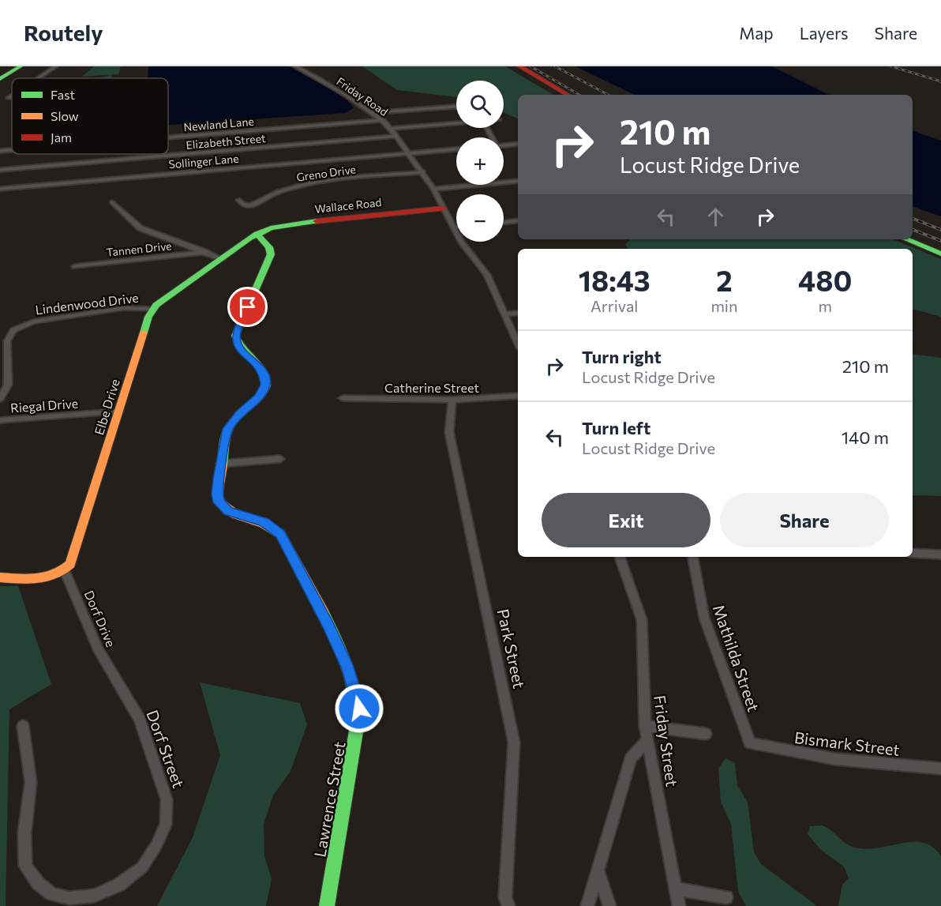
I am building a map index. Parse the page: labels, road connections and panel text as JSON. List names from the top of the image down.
{
  "streets": {
    "main road": ["Wallace Road", "Elbe Drive", "Lawrence Street"],
    "street": [
      "Friday Road",
      "Newland Lane",
      "Elizabeth Street",
      "Sollinger Lane",
      "Greno Drive",
      "Tannen Drive",
      "Lindenwood Drive",
      "Catherine Street",
      "Riegal Drive",
      "Dorf Drive",
      "Park Street",
      "Mathilda Street",
      "Friday Street",
      "Bismark Street",
      "Dorf Street"
    ]
  },
  "crossings": [
    ["Friday Road", "Newland Lane"],
    ["Friday Road", "Elizabeth Street"],
    ["Friday Road", "Sollinger Lane"],
    ["Lindenwood Drive", "Elbe Drive"],
    ["Catherine Street", "Park Street"],
    ["Riegal Drive", "Elbe Drive"],
    ["Elbe Drive", "Dorf Drive"],
    ["Dorf Drive", "Dorf Street"],
    ["Mathilda Street", "Bismark Street"]
  ],
  "legend": ["Fast", "Slow", "Jam"],
  "page": {
    "header": "Routely",
    "nav": ["Map", "Layers", "Share"],
    "map_buttons": ["+", "−"],
    "turn": ["210 m", "Locust Ridge Drive"],
    "eta": [
      "18:43",
      "Arrival",
      "2",
      "min",
      "480",
      "m"
    ],
    "list": [
      {
        "name": "Turn right",
        "note": "Locust Ridge Drive",
        "value": "210 m"
      },
      {
        "name": "Turn left",
        "note": "Locust Ridge Drive",
        "value": "140 m"
      }
    ],
    "buttons": ["Exit", "Share"]
  }
}
